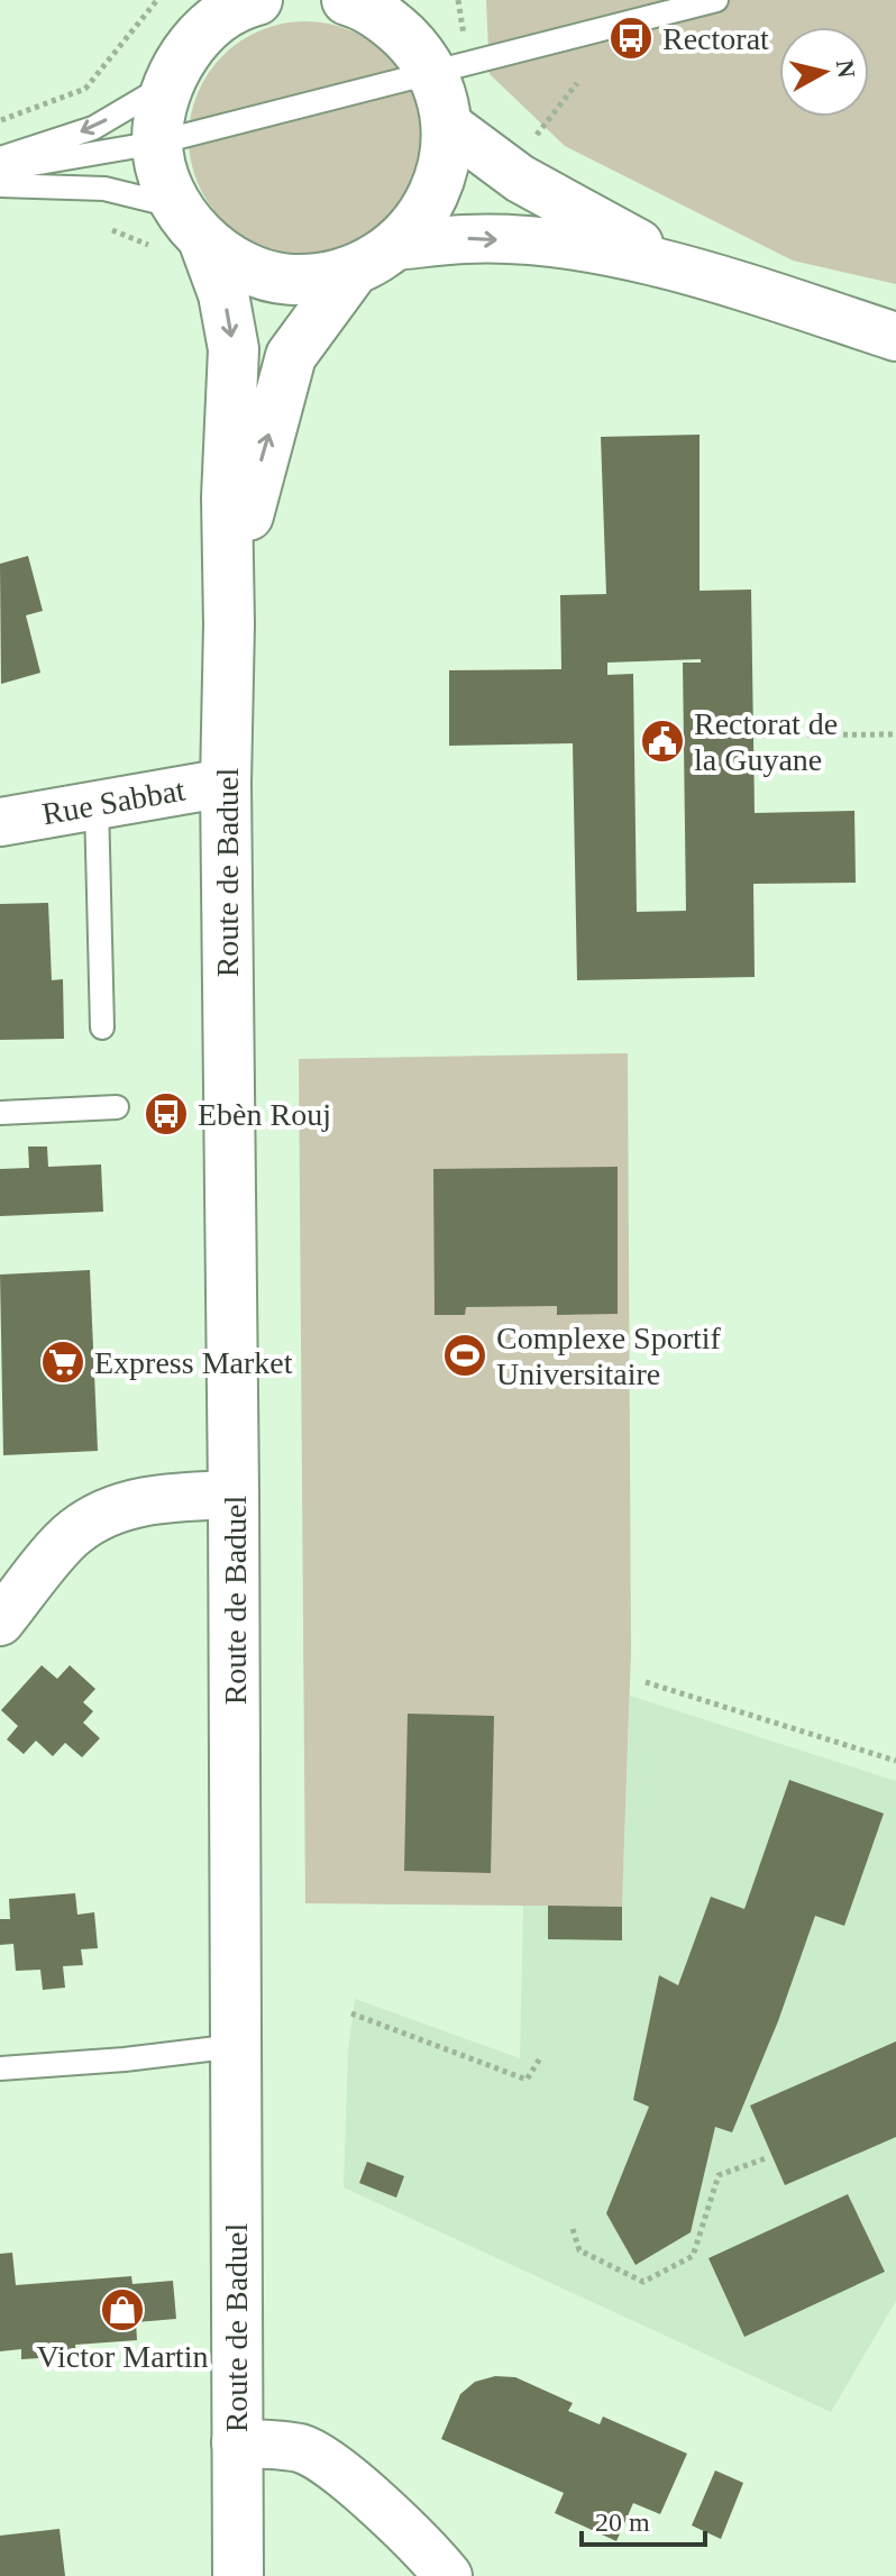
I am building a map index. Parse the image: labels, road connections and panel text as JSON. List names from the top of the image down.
{
  "streets": {
    "main road": ["Route de Baduel"],
    "street": ["Rue Sabbat"]
  },
  "crossings": [
    ["Rue Sabbat", "Route de Baduel"]
  ],
  "places": {
    "bus stop": ["Rectorat", "Ebèn Rouj"],
    "public building": ["Rectorat de la Guyane"],
    "sports": ["Complexe Sportif Universitaire"],
    "supermarket": ["Express Market"],
    "shop": ["Victor Martin"]
  },
  "scale_bar": "20 m",
  "north": "right"
}
